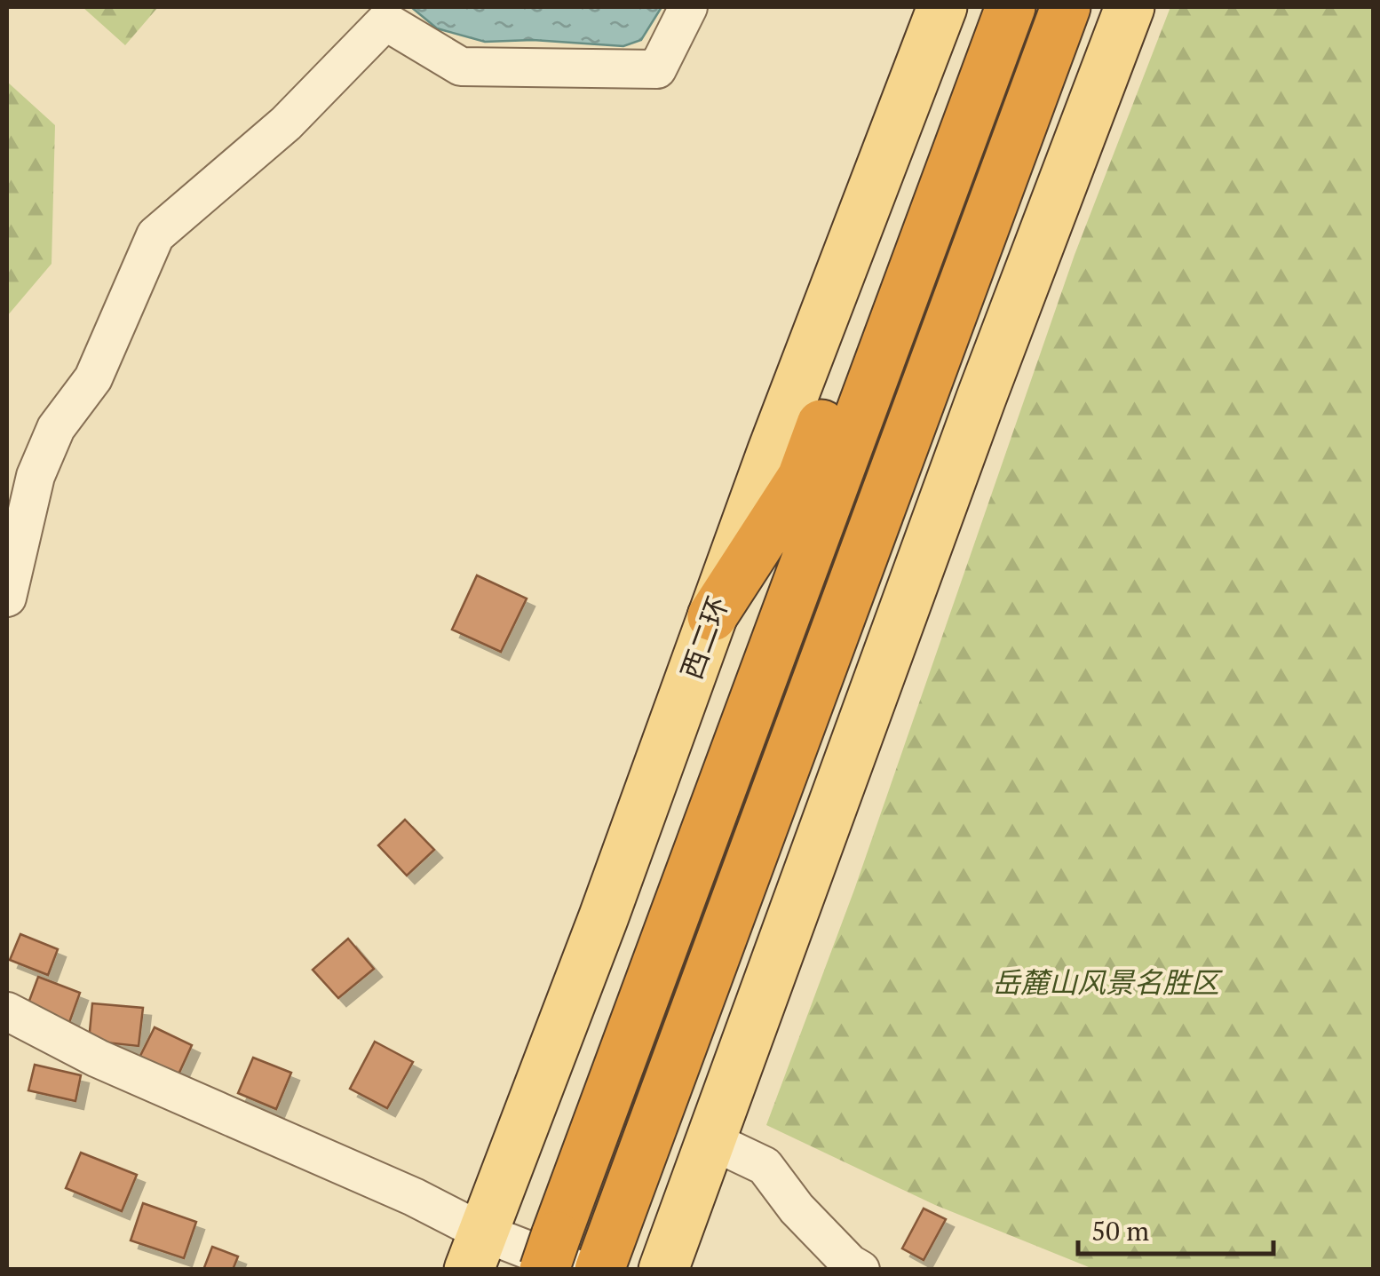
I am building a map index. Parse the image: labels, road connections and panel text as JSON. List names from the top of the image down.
{
  "streets": {
    "main road": ["西二环"]
  },
  "parks": ["岳麓山风景名胜区"],
  "scale_bar": "50 m"
}
